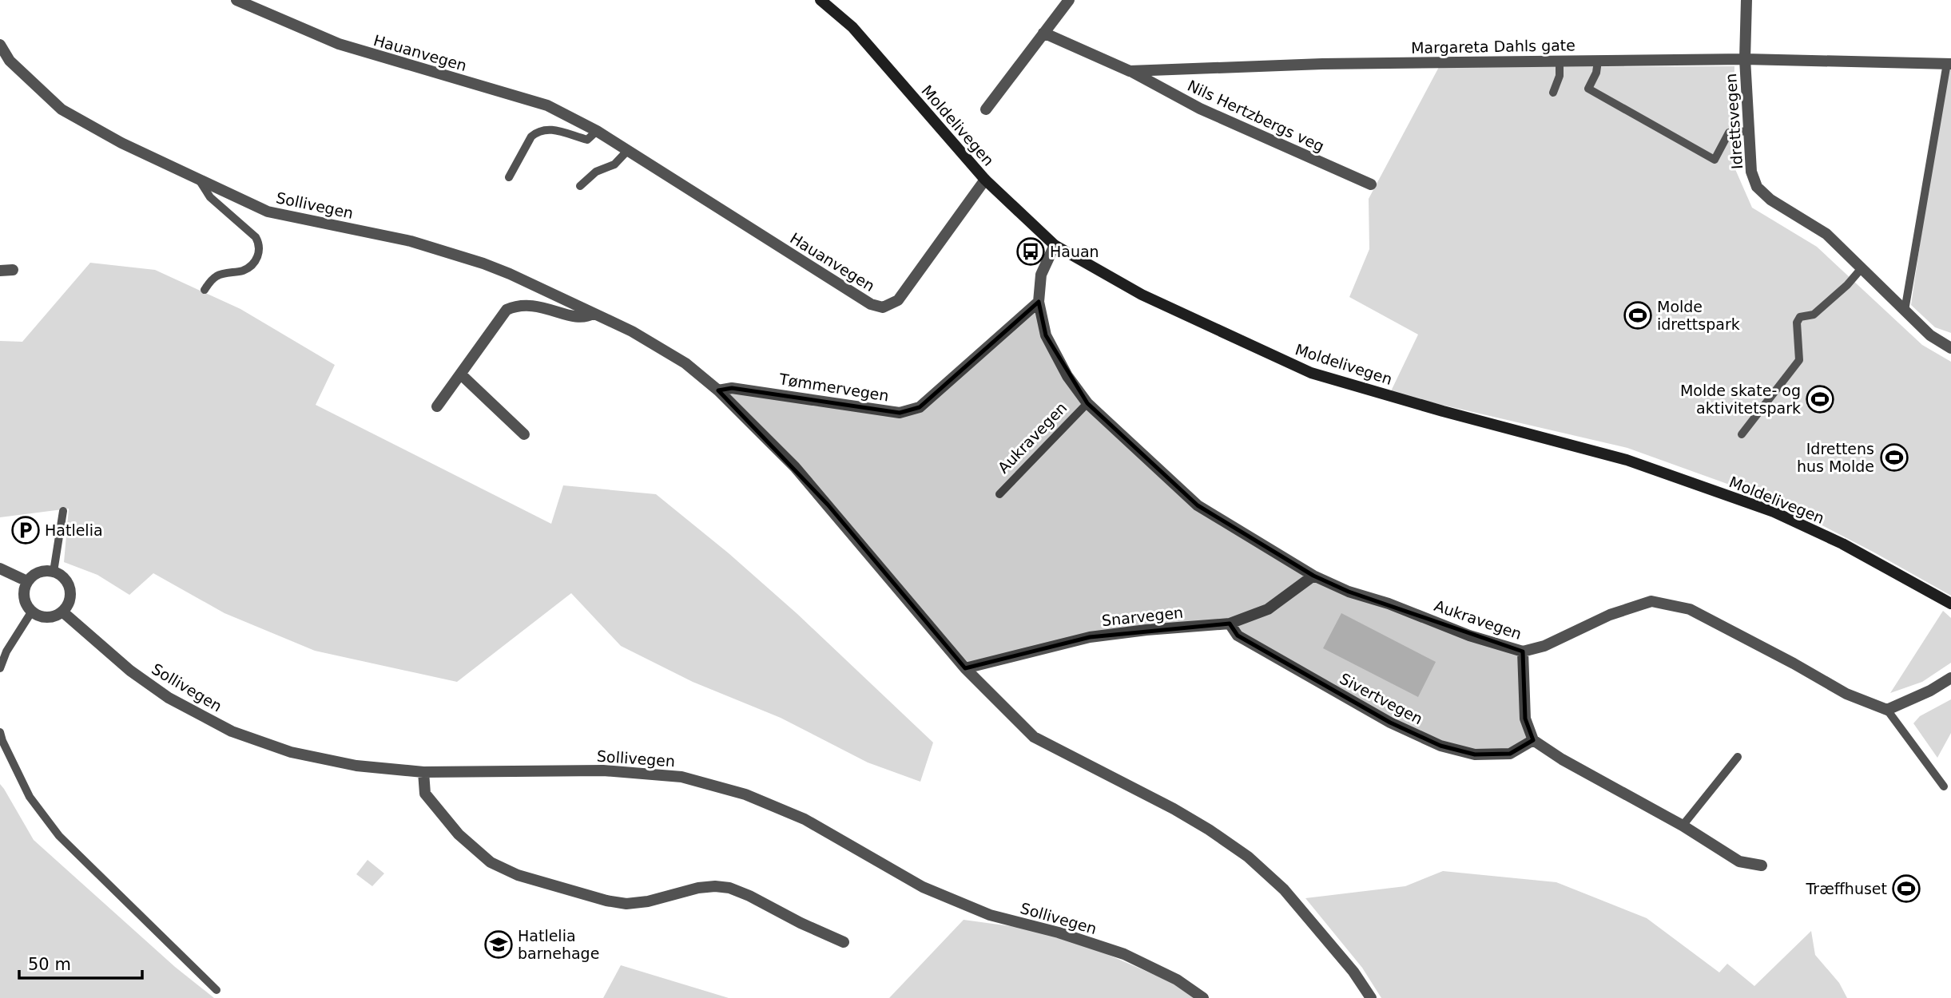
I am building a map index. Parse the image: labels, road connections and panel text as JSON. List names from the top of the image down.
{
  "streets": {
    "main road": ["Moldelivegen"],
    "street": [
      "Margareta Dahls gate",
      "Hauanvegen",
      "Nils Hertzbergs veg",
      "Idrettsvegen",
      "Sollivegen",
      "Tømmervegen",
      "Aukravegen",
      "Snarvegen",
      "Sivertvegen"
    ]
  },
  "crossings": [
    ["Margareta Dahls gate", "Nils Hertzbergs veg"],
    ["Margareta Dahls gate", "Idrettsvegen"],
    ["Hauanvegen", "Moldelivegen"],
    ["Moldelivegen", "Aukravegen"],
    ["Sollivegen", "Tømmervegen"],
    ["Sollivegen", "Snarvegen"],
    ["Tømmervegen", "Aukravegen"],
    ["Aukravegen", "Snarvegen"],
    ["Snarvegen", "Sivertvegen"]
  ],
  "places": {
    "bus stop": ["Hauan"],
    "sports": [
      "Molde idrettspark",
      "Molde skate- og aktivitetspark",
      "Idrettens hus Molde",
      "Træffhuset"
    ],
    "parking": ["Hatlelia"],
    "school or university": ["Hatlelia barnehage"]
  },
  "scale_bar": "50 m"
}
